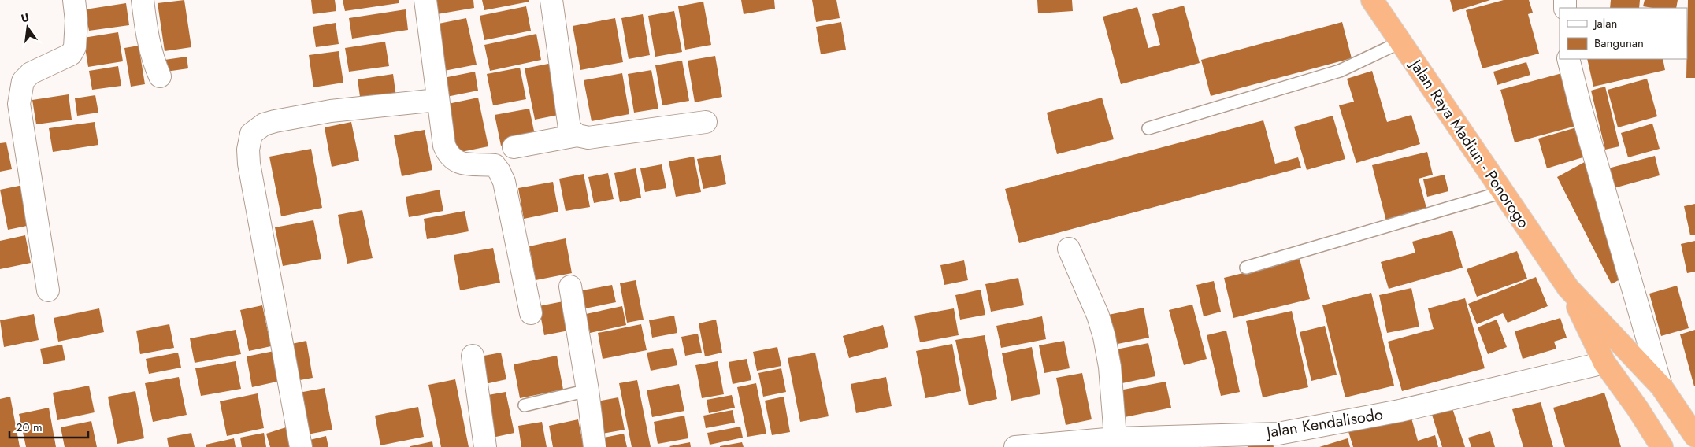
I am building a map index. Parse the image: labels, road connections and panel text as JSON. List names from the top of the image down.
{
  "streets": {
    "highway": ["Jalan Raya Madiun - Ponorogo"],
    "street": ["Jalan Kendalisodo"]
  },
  "crossings": [
    ["Jalan Raya Madiun - Ponorogo", "Jalan Kendalisodo"]
  ],
  "legend": ["Jalan", "Bangunan"],
  "scale_bar": "20 m",
  "north": "top"
}
